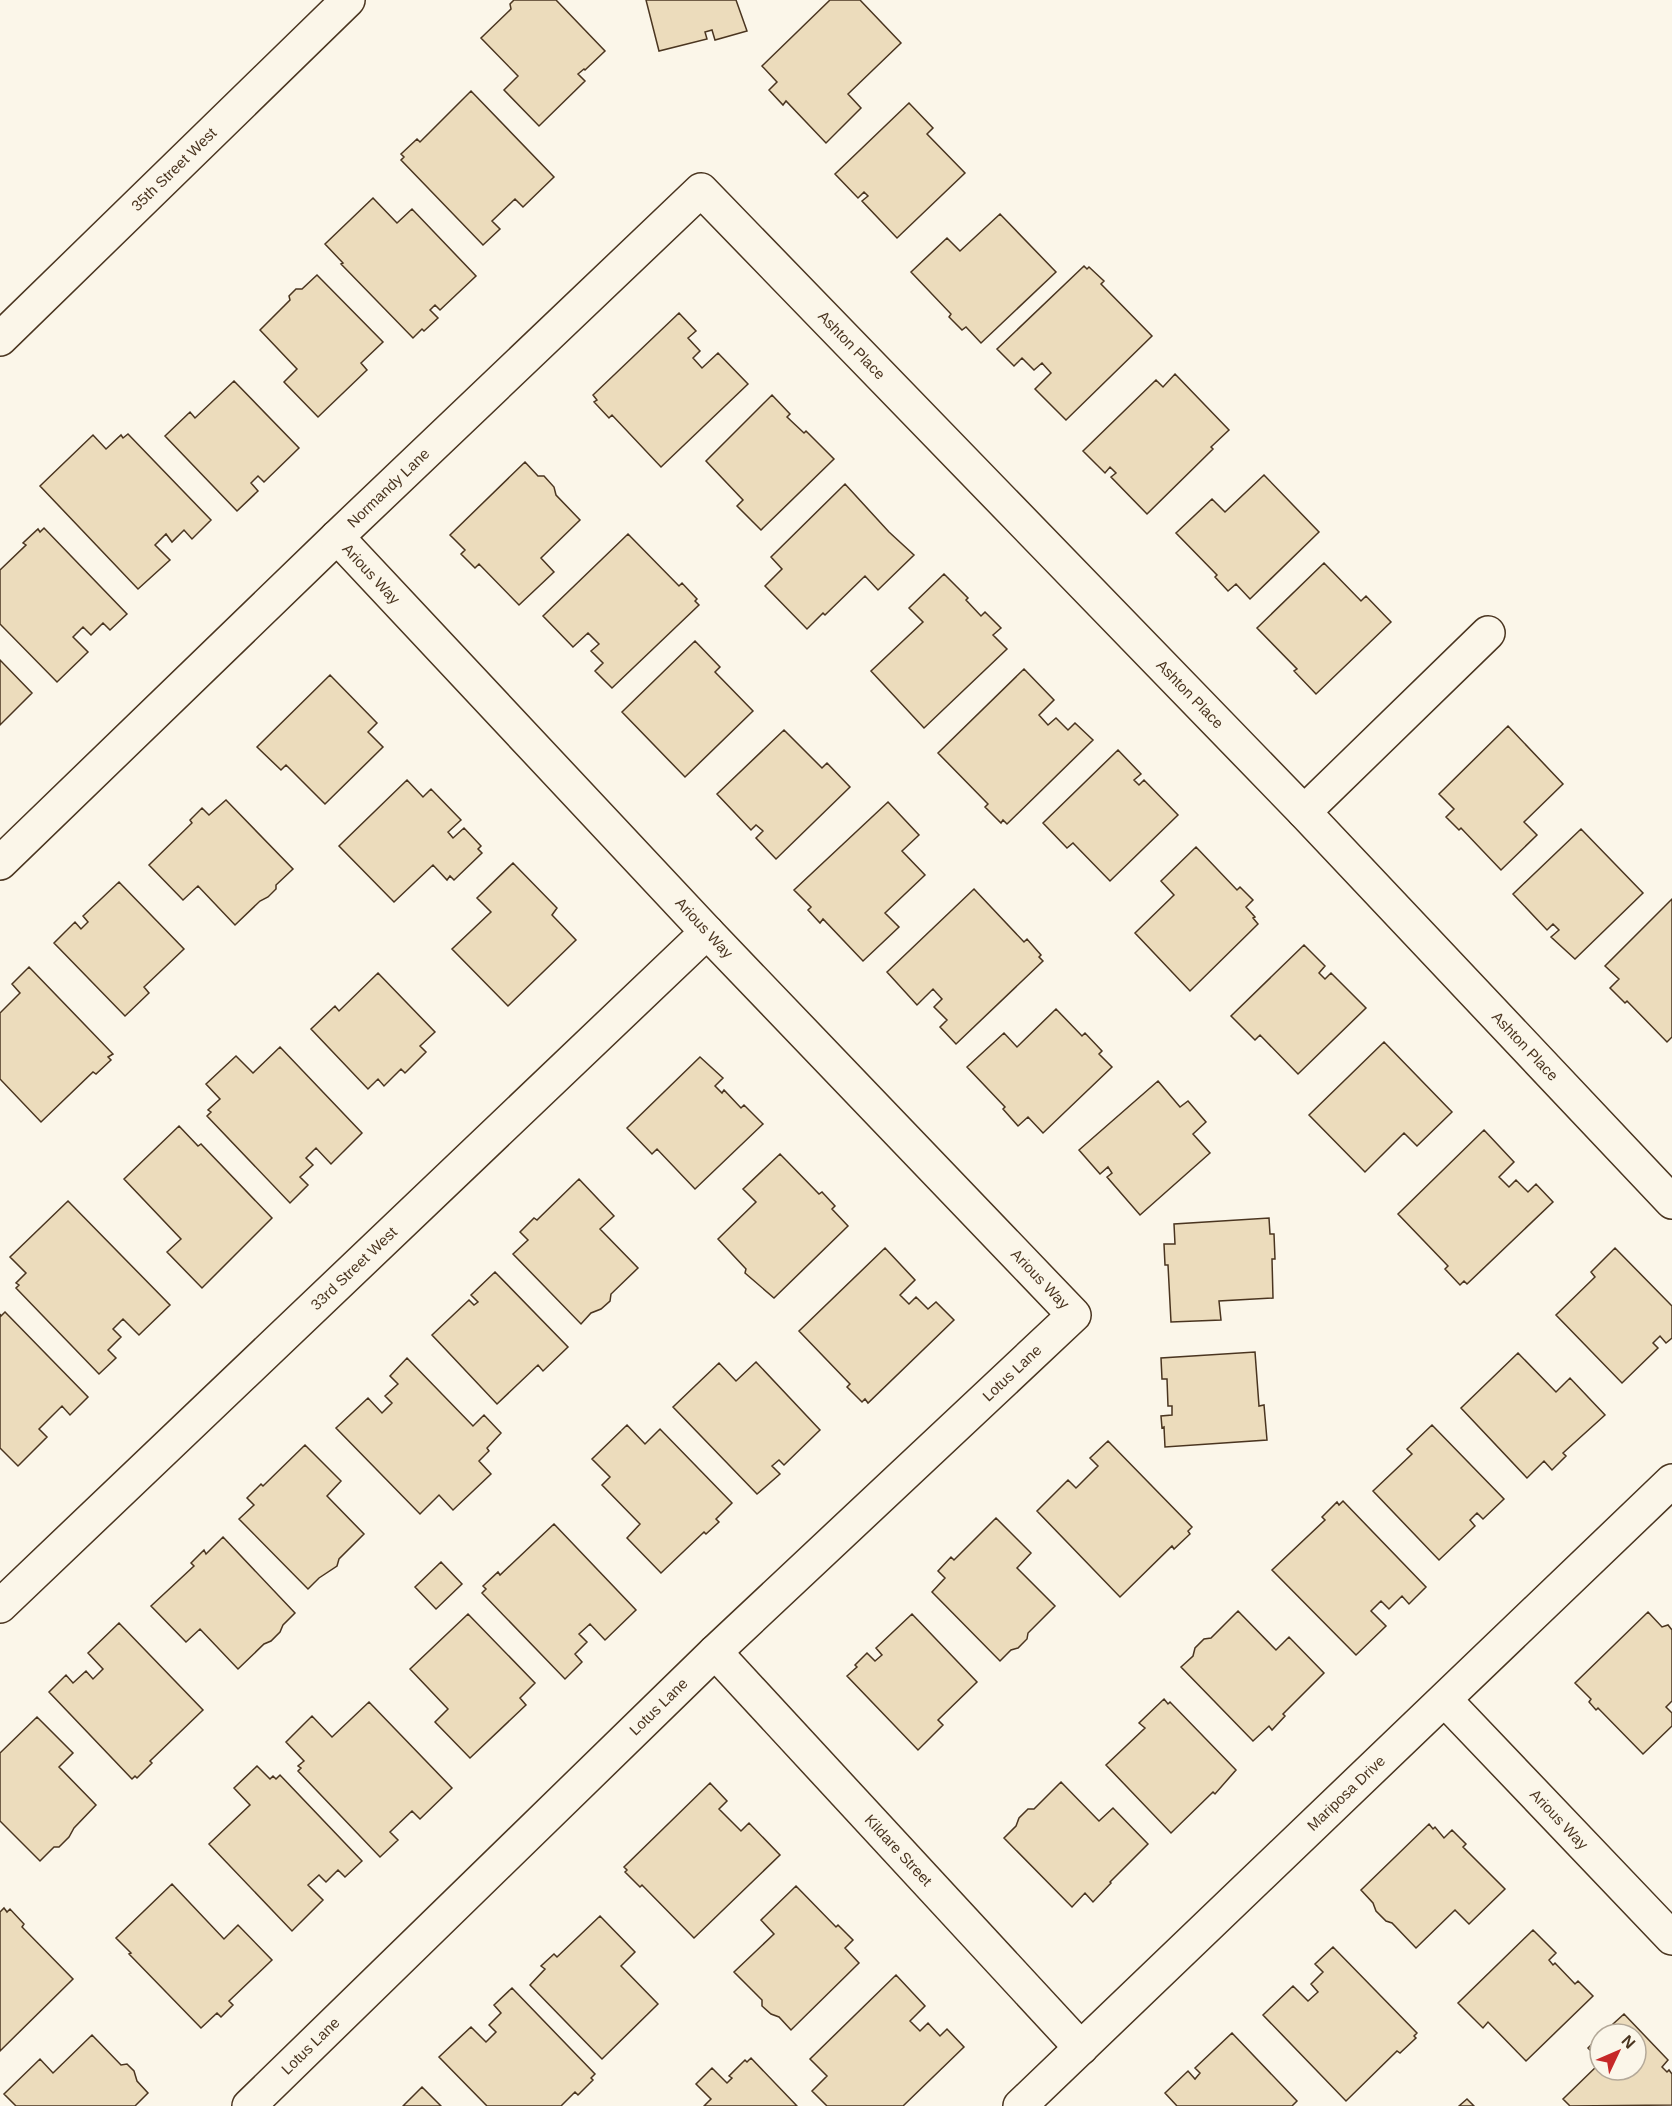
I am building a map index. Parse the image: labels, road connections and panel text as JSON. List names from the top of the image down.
{
  "streets": {
    "street": [
      "35th Street West",
      "Ashton Place",
      "Normandy Lane",
      "Arious Way",
      "33rd Street West",
      "Lotus Lane",
      "Mariposa Drive",
      "Kildare Street"
    ]
  },
  "crossings": [
    ["Ashton Place", "Normandy Lane"],
    ["Normandy Lane", "Arious Way"],
    ["Arious Way", "33rd Street West"],
    ["Arious Way", "Lotus Lane"],
    ["Arious Way", "Mariposa Drive"],
    ["Lotus Lane", "Kildare Street"],
    ["Mariposa Drive", "Kildare Street"]
  ],
  "north": "top right"
}
